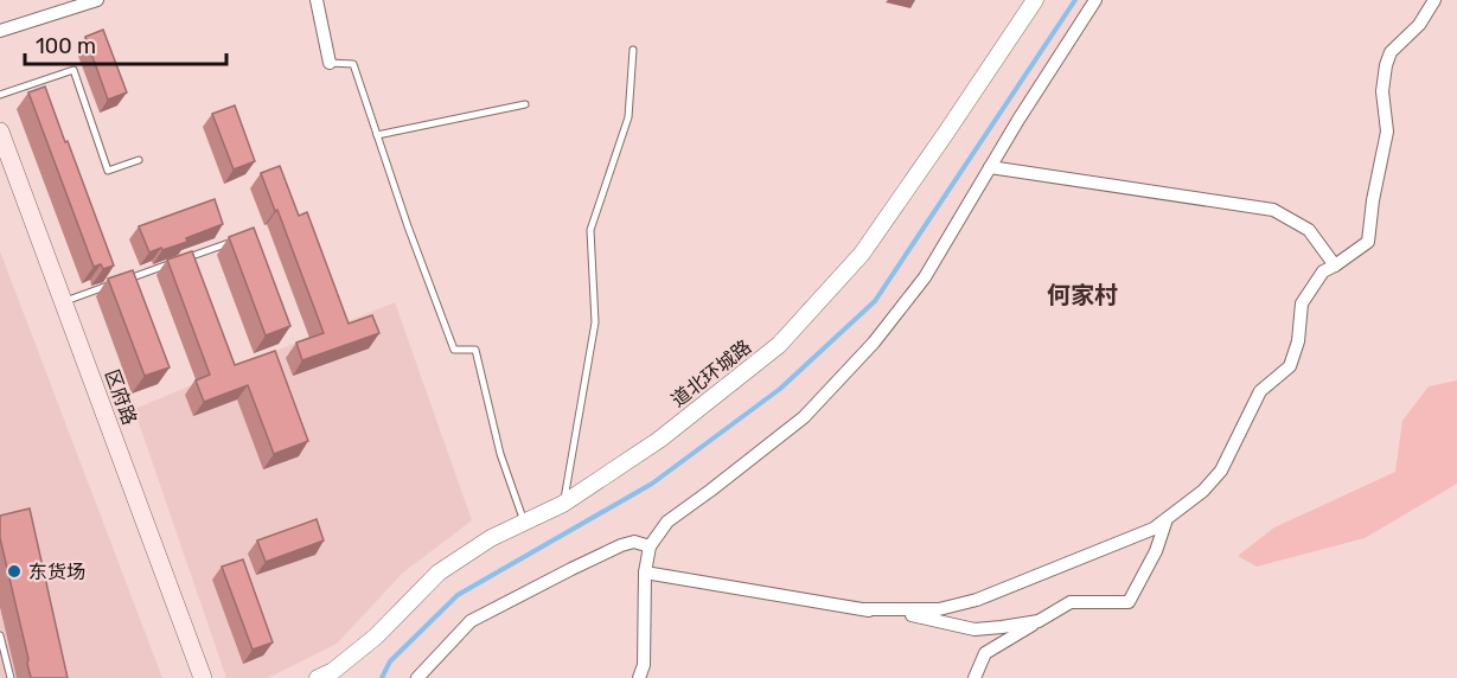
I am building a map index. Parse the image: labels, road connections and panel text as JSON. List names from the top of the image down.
{
  "streets": {
    "main road": ["区府路"],
    "street": ["道北环城路"]
  },
  "districts": ["何家村"],
  "places": ["东货场"],
  "scale_bar": "100 m"
}
